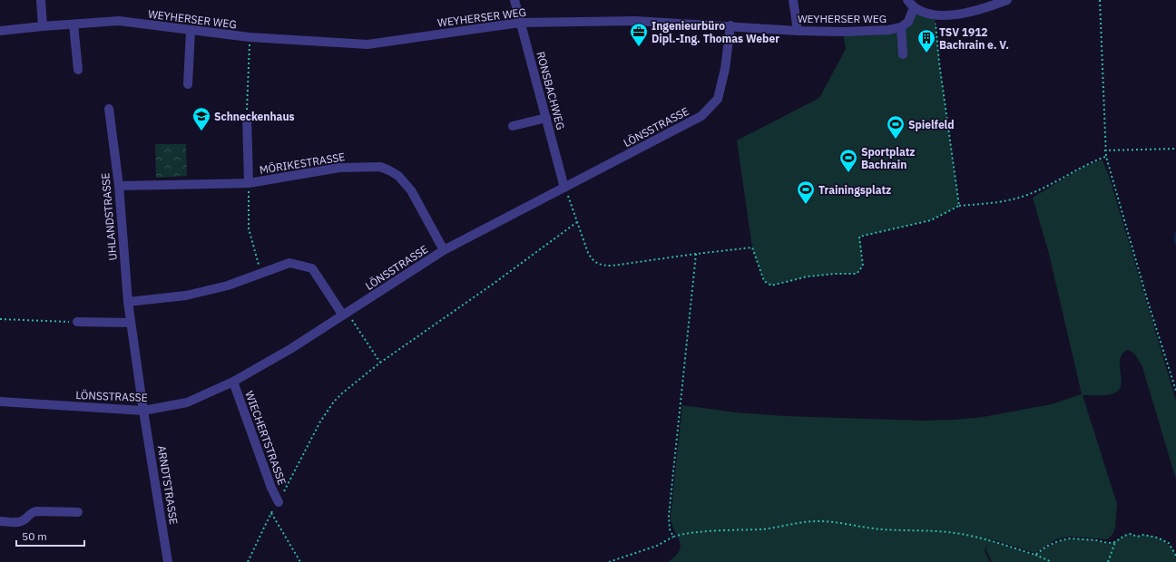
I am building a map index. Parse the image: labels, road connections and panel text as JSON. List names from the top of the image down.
{
  "streets": {
    "street": [
      "WEYHERSER WEG",
      "RONSBACHWEG",
      "LÖNSSTRASSE",
      "MÖRIKESTRASSE",
      "UHLANDSTRASSE",
      "WIECHERTSTRASSE",
      "ARNDTSTRASSE"
    ]
  },
  "crossings": [
    ["WEYHERSER WEG", "RONSBACHWEG"],
    ["WEYHERSER WEG", "LÖNSSTRASSE"],
    ["RONSBACHWEG", "LÖNSSTRASSE"],
    ["LÖNSSTRASSE", "MÖRIKESTRASSE"],
    ["LÖNSSTRASSE", "UHLANDSTRASSE"],
    ["LÖNSSTRASSE", "WIECHERTSTRASSE"],
    ["LÖNSSTRASSE", "ARNDTSTRASSE"],
    ["MÖRIKESTRASSE", "UHLANDSTRASSE"],
    ["UHLANDSTRASSE", "ARNDTSTRASSE"]
  ],
  "places": {
    "office": ["Ingenieurbüro Dipl.-Ing. Thomas Weber"],
    "building": ["TSV 1912 Bachrain e. V."],
    "school or university": ["Schneckenhaus"],
    "sports": ["Spielfeld", "Sportplatz Bachrain", "Trainingsplatz"]
  },
  "scale_bar": "50 m"
}
